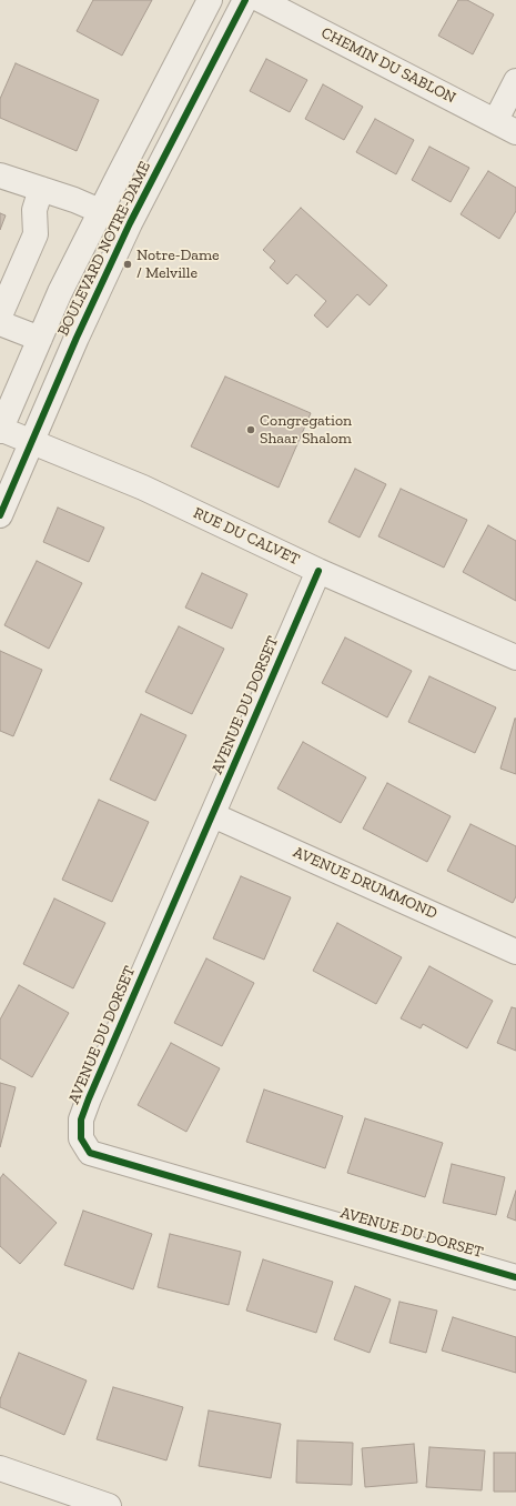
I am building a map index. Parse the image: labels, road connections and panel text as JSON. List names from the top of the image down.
{
  "streets": {
    "street": [
      "CHEMIN DU SABLON",
      "BOULEVARD NOTRE-DAME",
      "RUE DU CALVET",
      "AVENUE DU DORSET",
      "AVENUE DRUMMOND"
    ]
  },
  "crossings": [
    ["BOULEVARD NOTRE-DAME", "RUE DU CALVET"],
    ["RUE DU CALVET", "AVENUE DU DORSET"],
    ["AVENUE DU DORSET", "AVENUE DRUMMOND"]
  ],
  "places": ["Notre-Dame / Melville", "Congregation Shaar Shalom"]
}
